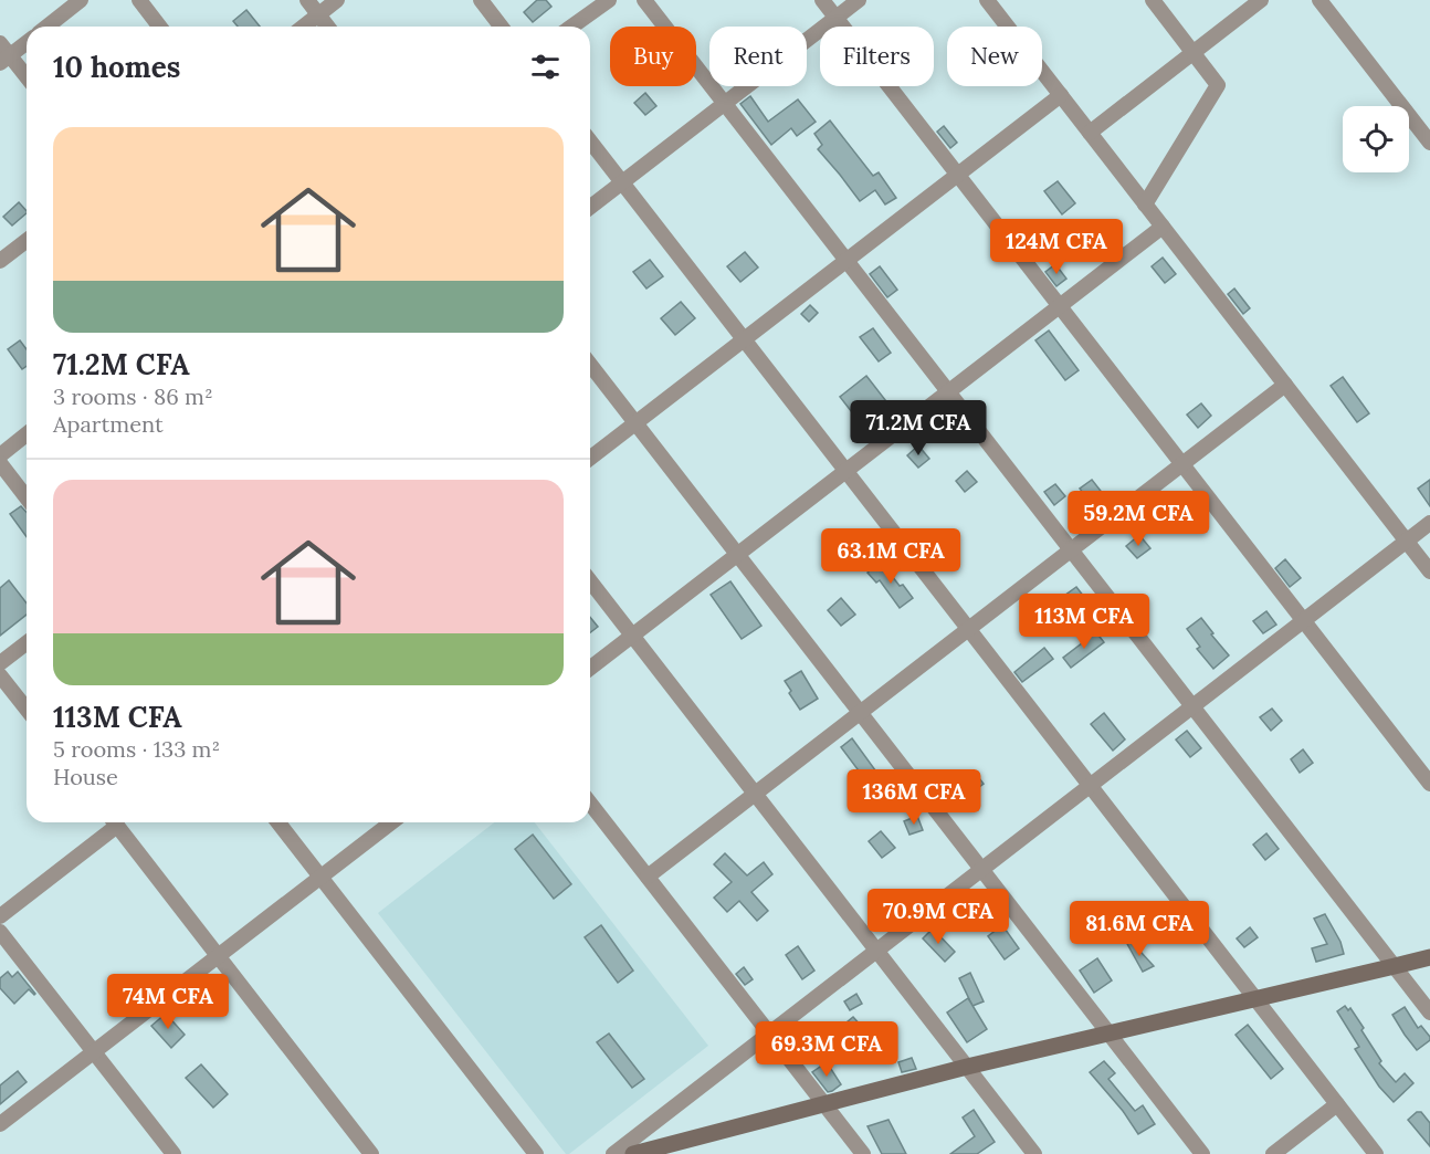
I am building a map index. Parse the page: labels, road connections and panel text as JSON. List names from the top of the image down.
{
  "page": {
    "chip": [
      "Buy",
      "Rent",
      "Filters",
      "New"
    ],
    "heading": "10 homes",
    "list": [
      {
        "name": "71.2M CFA",
        "note": "3 rooms · 86 m² · Apartment"
      },
      {
        "name": "113M CFA",
        "note": "5 rooms · 133 m² · House"
      }
    ],
    "price": [
      "124M CFA",
      "71.2M CFA",
      "59.2M CFA",
      "63.1M CFA",
      "113M CFA",
      "136M CFA",
      "70.9M CFA",
      "81.6M CFA",
      "74M CFA",
      "69.3M CFA"
    ]
  }
}
